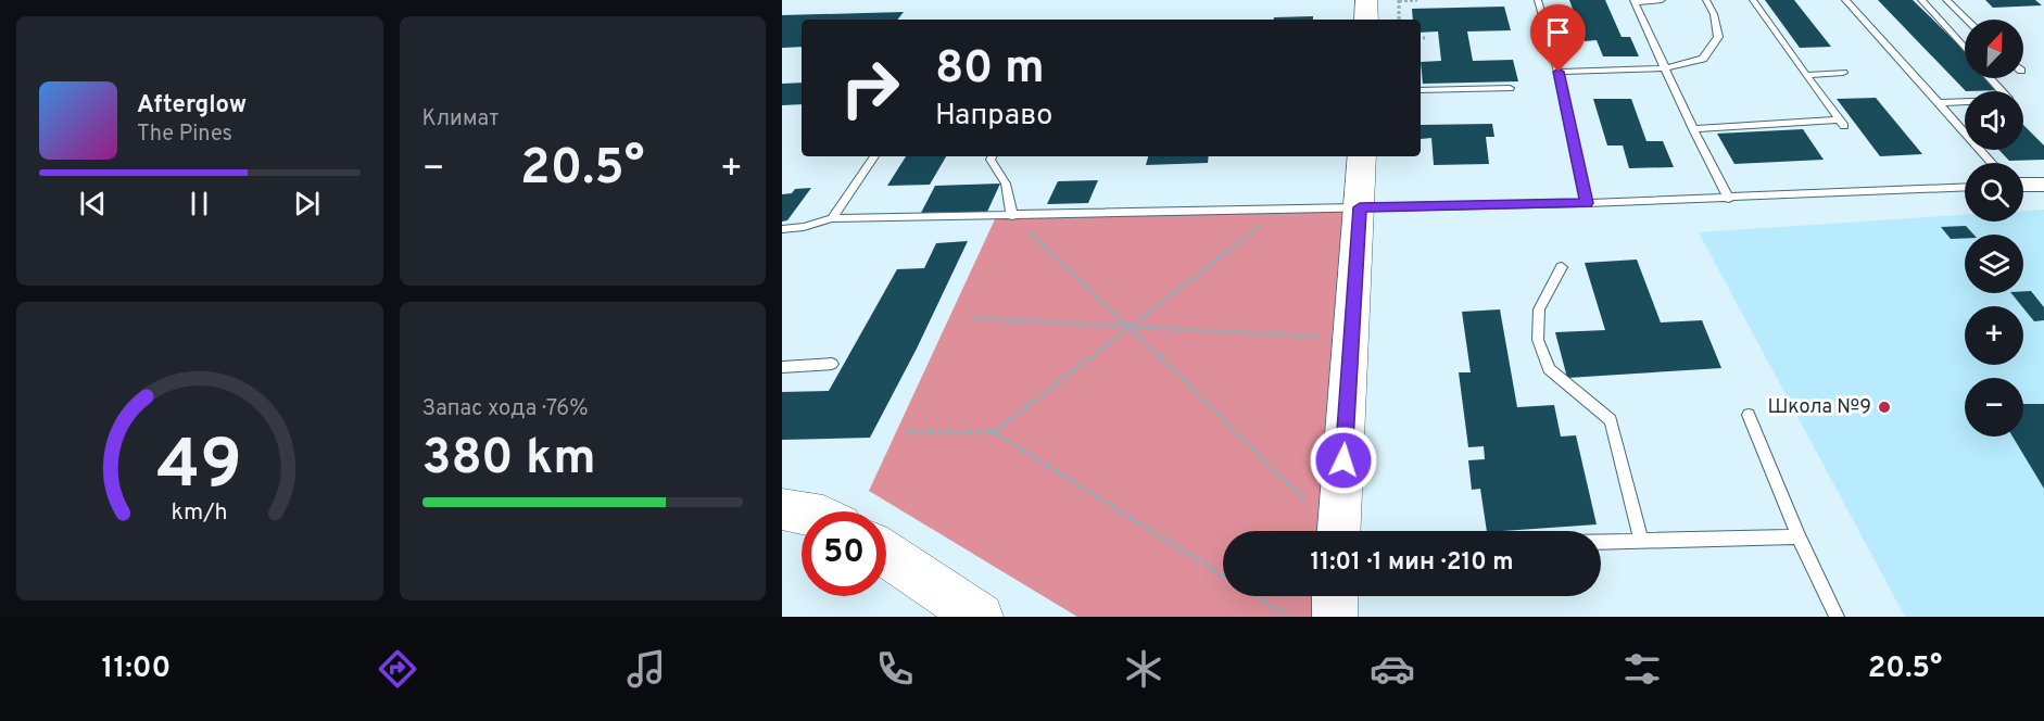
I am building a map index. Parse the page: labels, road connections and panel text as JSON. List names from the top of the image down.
{
  "places": ["Школа №9"],
  "north": "top right",
  "page": {
    "tile": [
      "Климат",
      ["Запас хода · 76%", "380 km"]
    ],
    "map_buttons": ["+", "−"],
    "turn": ["80 m", "Направо"],
    "song": ["Afterglow", "The Pines"],
    "heat": ["−", "20.5°", "+"],
    "limit": "50",
    "trip": "11:01 · 1 мин · 210 m",
    "tabs": ["11:00", "20.5°"],
    "gauge": ["49", "km/h"]
  }
}
